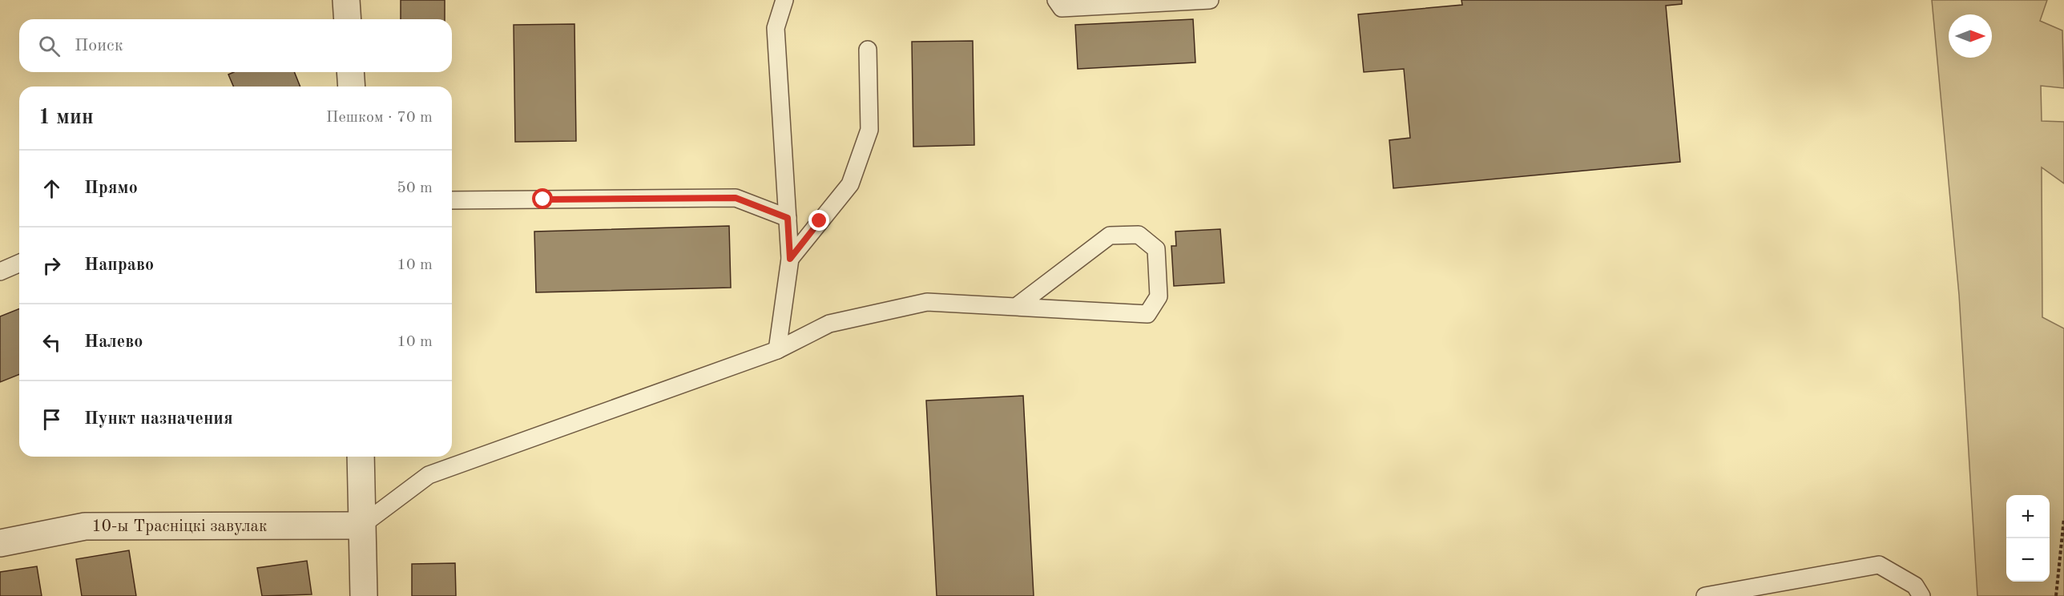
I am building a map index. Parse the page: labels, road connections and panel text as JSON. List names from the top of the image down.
{
  "streets": {
    "street": ["10-ы Трасніцкі завулак"]
  },
  "north": "right",
  "page": {
    "search": "Поиск",
    "heading": ["1 мин", "Пешком · 70 m"],
    "list": [
      ["Прямо", "50 m"],
      ["Направо", "10 m"],
      ["Налево", "10 m"],
      "Пункт назначения"
    ],
    "map_buttons": ["+", "−"]
  }
}
